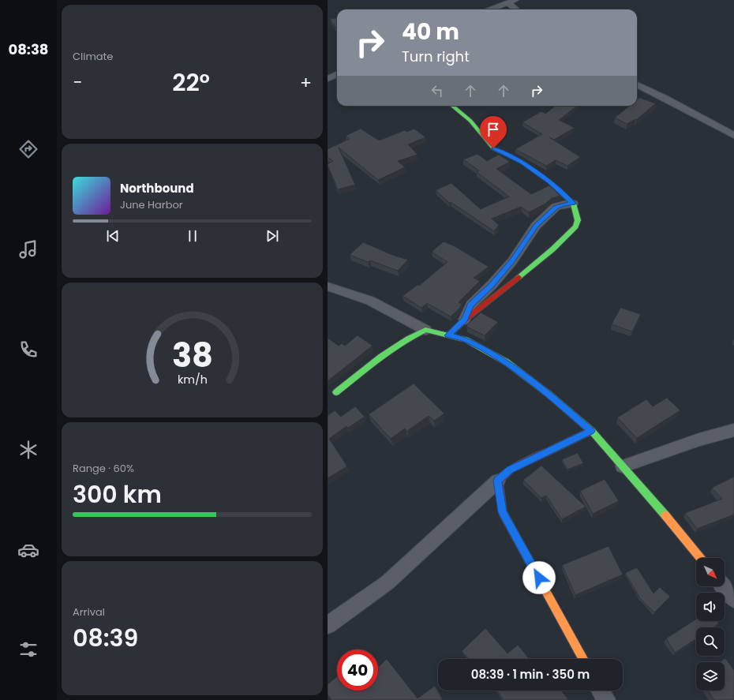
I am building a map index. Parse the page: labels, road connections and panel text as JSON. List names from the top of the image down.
{
  "north": "bottom right",
  "page": {
    "tabs": "08:38",
    "tile": [
      "Climate",
      ["Range · 60%", "300 km"],
      ["Arrival", "08:39"]
    ],
    "turn": ["40 m", "Turn right"],
    "heat": ["−", "22°", "+"],
    "song": ["Northbound", "June Harbor"],
    "limit": "40",
    "trip": "08:39 · 1 min · 350 m",
    "gauge": ["38", "km/h"]
  }
}
